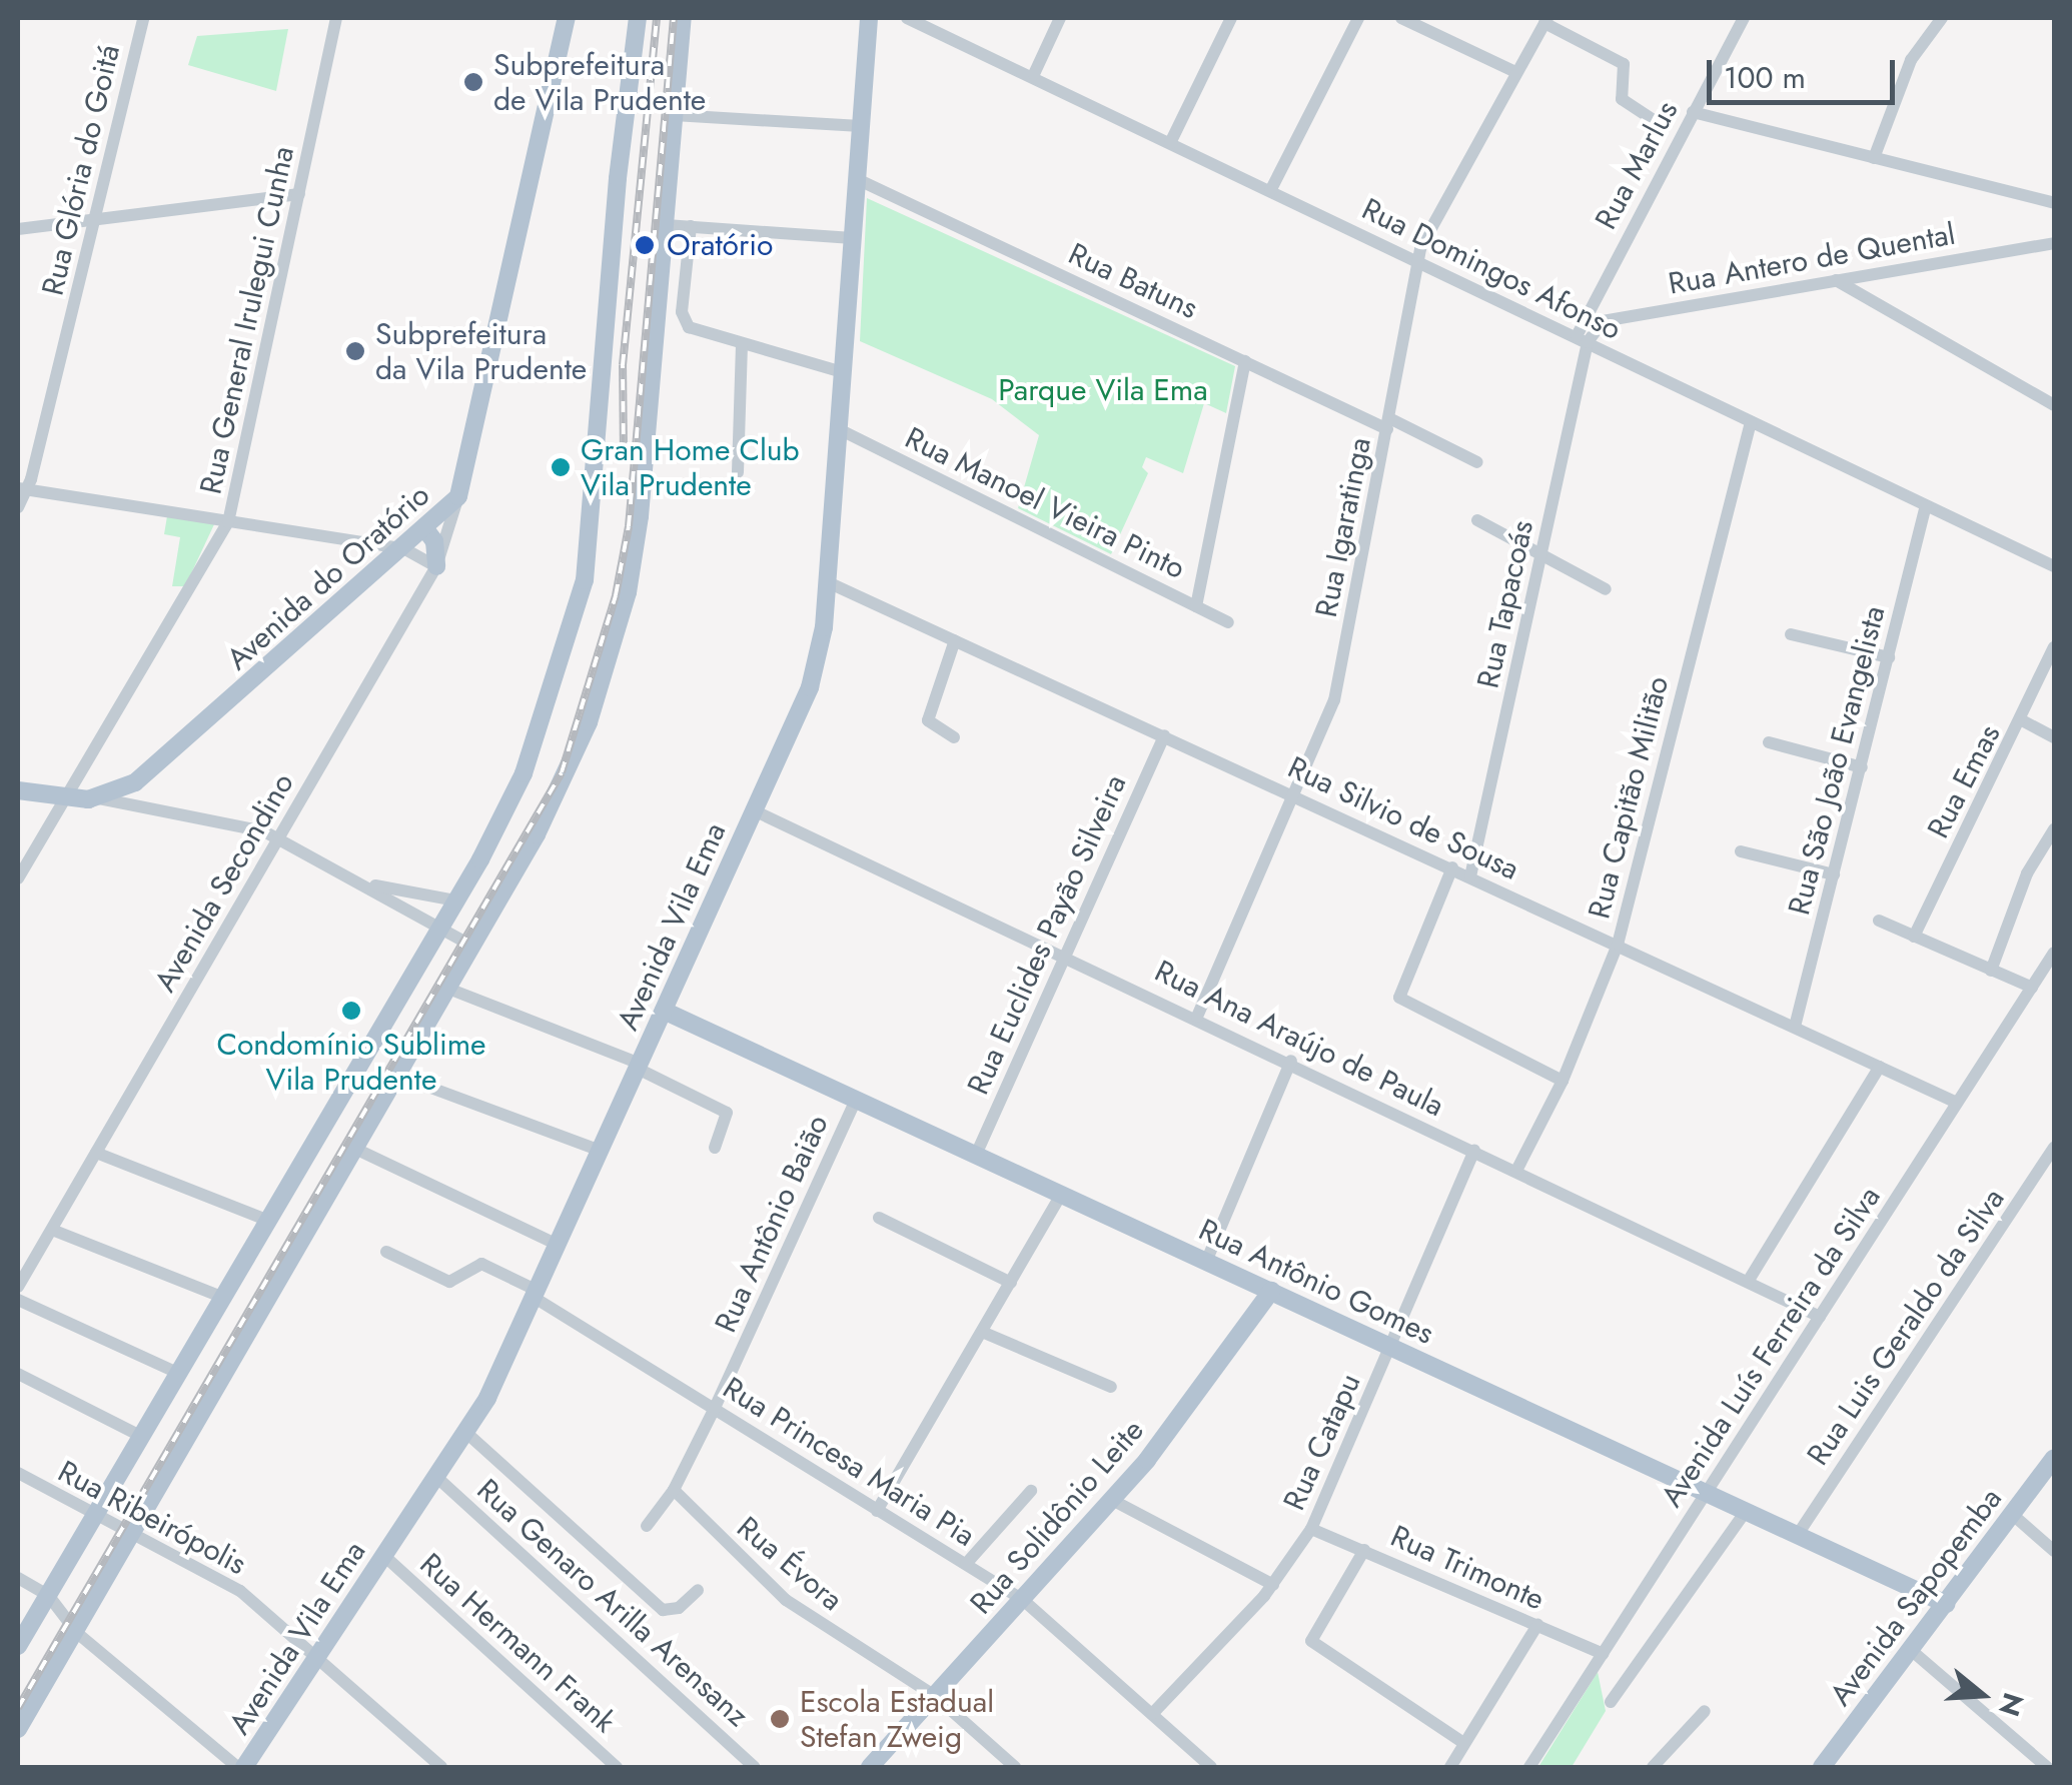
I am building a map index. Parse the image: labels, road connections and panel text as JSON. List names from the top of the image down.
{
  "streets": {
    "main road": [
      "Avenida do Oratório",
      "Avenida Vila Ema",
      "Rua Antônio Gomes",
      "Rua Solidônio Leite",
      "Avenida Sapopemba"
    ],
    "street": [
      "Rua Marlus",
      "Rua Glória do Goitá",
      "Rua Antero de Quental",
      "Rua Domingos Afonso",
      "Rua Batuns",
      "Rua General Irulegui Cunha",
      "Rua Manoel Vieira Pinto",
      "Rua Igaratinga",
      "Rua Tapacoás",
      "Rua São João Evangelista",
      "Rua Emas",
      "Rua Capitão Militão",
      "Rua Silvio de Sousa",
      "Avenida Secondino",
      "Rua Euclides Payão Silveira",
      "Rua Ana Araújo de Paula",
      "Rua Antônio Baião",
      "Rua Luis Geraldo da Silva",
      "Avenida Luís Ferreira da Silva",
      "Rua Catapu",
      "Rua Princesa Maria Pia",
      "Rua Ribeirópolis",
      "Rua Évora",
      "Rua Trimonte",
      "Rua Genaro Arilla Arensanz",
      "Rua Hermann Frank"
    ]
  },
  "crossings": [
    ["Rua Marlus", "Rua Antero de Quental"],
    ["Rua Marlus", "Rua Domingos Afonso"],
    ["Rua Marlus", "Rua Tapacoás"],
    ["Rua Antero de Quental", "Rua Domingos Afonso"],
    ["Rua Antero de Quental", "Rua Tapacoás"],
    ["Rua Domingos Afonso", "Rua Igaratinga"],
    ["Rua Domingos Afonso", "Rua Tapacoás"],
    ["Rua Domingos Afonso", "Rua São João Evangelista"],
    ["Rua Domingos Afonso", "Rua Capitão Militão"],
    ["Rua Batuns", "Rua Igaratinga"],
    ["Rua Batuns", "Avenida Vila Ema"],
    ["Rua Manoel Vieira Pinto", "Avenida Vila Ema"],
    ["Rua Igaratinga", "Rua Silvio de Sousa"],
    ["Rua Igaratinga", "Rua Ana Araújo de Paula"],
    ["Avenida do Oratório", "Avenida Secondino"],
    ["Rua Tapacoás", "Rua Silvio de Sousa"],
    ["Rua São João Evangelista", "Rua Silvio de Sousa"],
    ["Rua Capitão Militão", "Rua Silvio de Sousa"],
    ["Rua Capitão Militão", "Rua Ana Araújo de Paula"],
    ["Rua Silvio de Sousa", "Avenida Vila Ema"],
    ["Rua Silvio de Sousa", "Rua Euclides Payão Silveira"],
    ["Rua Silvio de Sousa", "Avenida Luís Ferreira da Silva"],
    ["Avenida Vila Ema", "Rua Ana Araújo de Paula"],
    ["Avenida Vila Ema", "Rua Antônio Gomes"],
    ["Avenida Vila Ema", "Rua Princesa Maria Pia"],
    ["Avenida Vila Ema", "Rua Ribeirópolis"],
    ["Avenida Vila Ema", "Rua Genaro Arilla Arensanz"],
    ["Avenida Vila Ema", "Rua Hermann Frank"],
    ["Rua Euclides Payão Silveira", "Rua Ana Araújo de Paula"],
    ["Rua Euclides Payão Silveira", "Rua Antônio Gomes"],
    ["Rua Ana Araújo de Paula", "Avenida Luís Ferreira da Silva"],
    ["Rua Ana Araújo de Paula", "Rua Catapu"],
    ["Rua Antônio Baião", "Rua Antônio Gomes"],
    ["Rua Antônio Baião", "Rua Princesa Maria Pia"],
    ["Rua Antônio Baião", "Rua Évora"],
    ["Rua Antônio Gomes", "Rua Luis Geraldo da Silva"],
    ["Rua Antônio Gomes", "Avenida Luís Ferreira da Silva"],
    ["Rua Antônio Gomes", "Rua Catapu"],
    ["Rua Antônio Gomes", "Rua Solidônio Leite"],
    ["Rua Antônio Gomes", "Avenida Sapopemba"],
    ["Avenida Luís Ferreira da Silva", "Rua Trimonte"],
    ["Rua Catapu", "Rua Princesa Maria Pia"],
    ["Rua Catapu", "Rua Trimonte"],
    ["Rua Princesa Maria Pia", "Rua Solidônio Leite"],
    ["Rua Solidônio Leite", "Rua Évora"]
  ],
  "parks": ["Parque Vila Ema"],
  "places": [
    "Subprefeitura de Vila Prudente",
    "Oratório",
    "Subprefeitura da Vila Prudente",
    "Gran Home Club Vila Prudente",
    "Condomínio Sublime Vila Prudente",
    "Escola Estadual Stefan Zweig"
  ],
  "scale_bar": "100 m",
  "north": "right"
}
